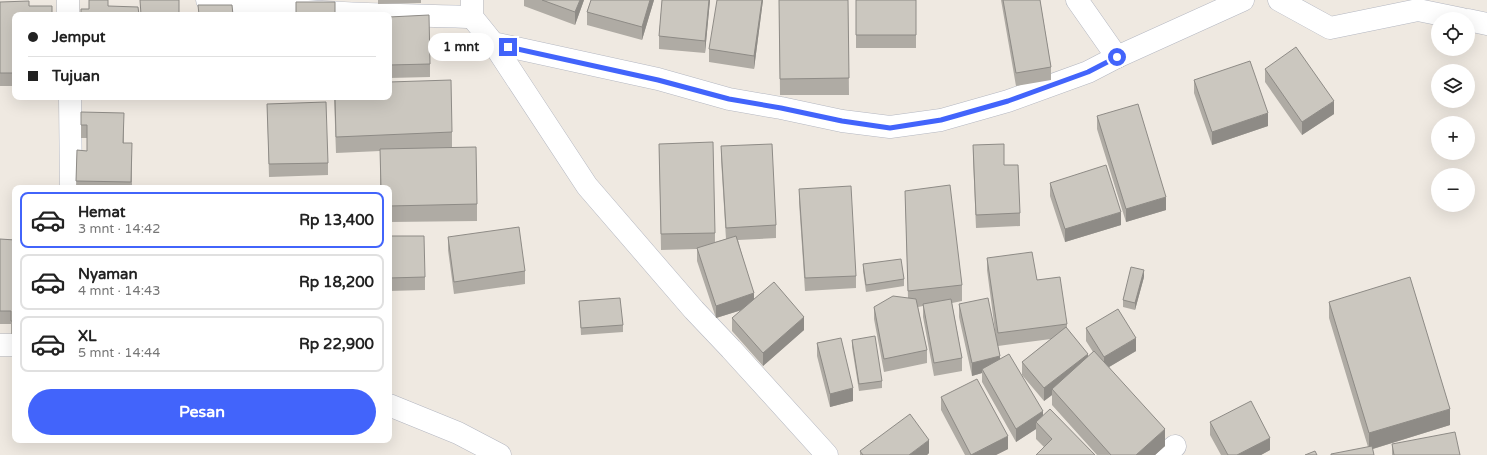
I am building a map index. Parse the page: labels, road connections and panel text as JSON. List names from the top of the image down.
{
  "page": {
    "map_buttons": ["+", "−"],
    "banner": ["Jemput", "Tujuan"],
    "bubble": "1 mnt",
    "list": [
      {
        "name": "Hemat",
        "note": "3 mnt · 14:42",
        "value": "Rp 13,400"
      },
      {
        "name": "Nyaman",
        "note": "4 mnt · 14:43",
        "value": "Rp 18,200"
      },
      {
        "name": "XL",
        "note": "5 mnt · 14:44",
        "value": "Rp 22,900"
      }
    ],
    "buttons": "Pesan"
  }
}
